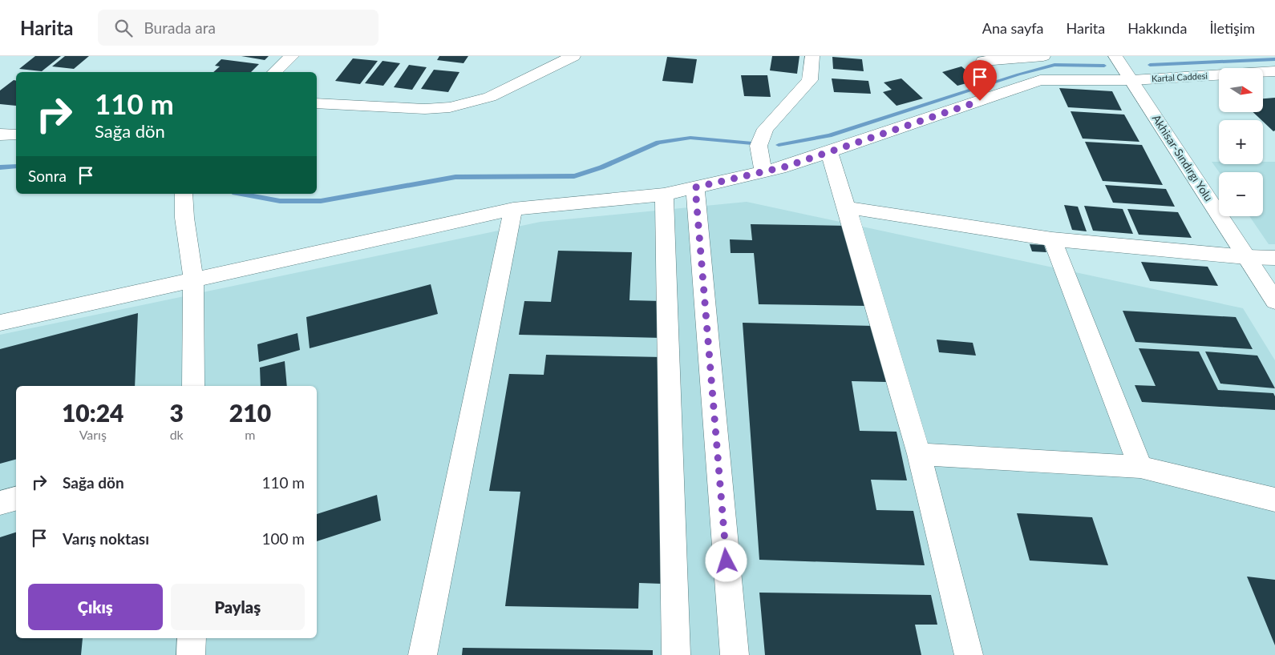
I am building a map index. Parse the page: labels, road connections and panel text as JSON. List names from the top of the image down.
{
  "streets": {
    "street": ["Kartal Caddesi", "Akhisar-Sındırgı Yolu"]
  },
  "crossings": [
    ["Kartal Caddesi", "Akhisar-Sındırgı Yolu"]
  ],
  "north": "right",
  "page": {
    "header": "Harita",
    "search": "Burada ara",
    "nav": [
      "Ana sayfa",
      "Harita",
      "Hakkında",
      "İletişim"
    ],
    "map_buttons": ["+", "−"],
    "turn": ["110 m", "Sağa dön"],
    "then": "Sonra",
    "eta": [
      "10:24",
      "Varış",
      "3",
      "dk",
      "210",
      "m"
    ],
    "list": [
      {
        "name": "Sağa dön",
        "value": "110 m"
      },
      {
        "name": "Varış noktası",
        "value": "100 m"
      }
    ],
    "buttons": ["Çıkış", "Paylaş"]
  }
}
